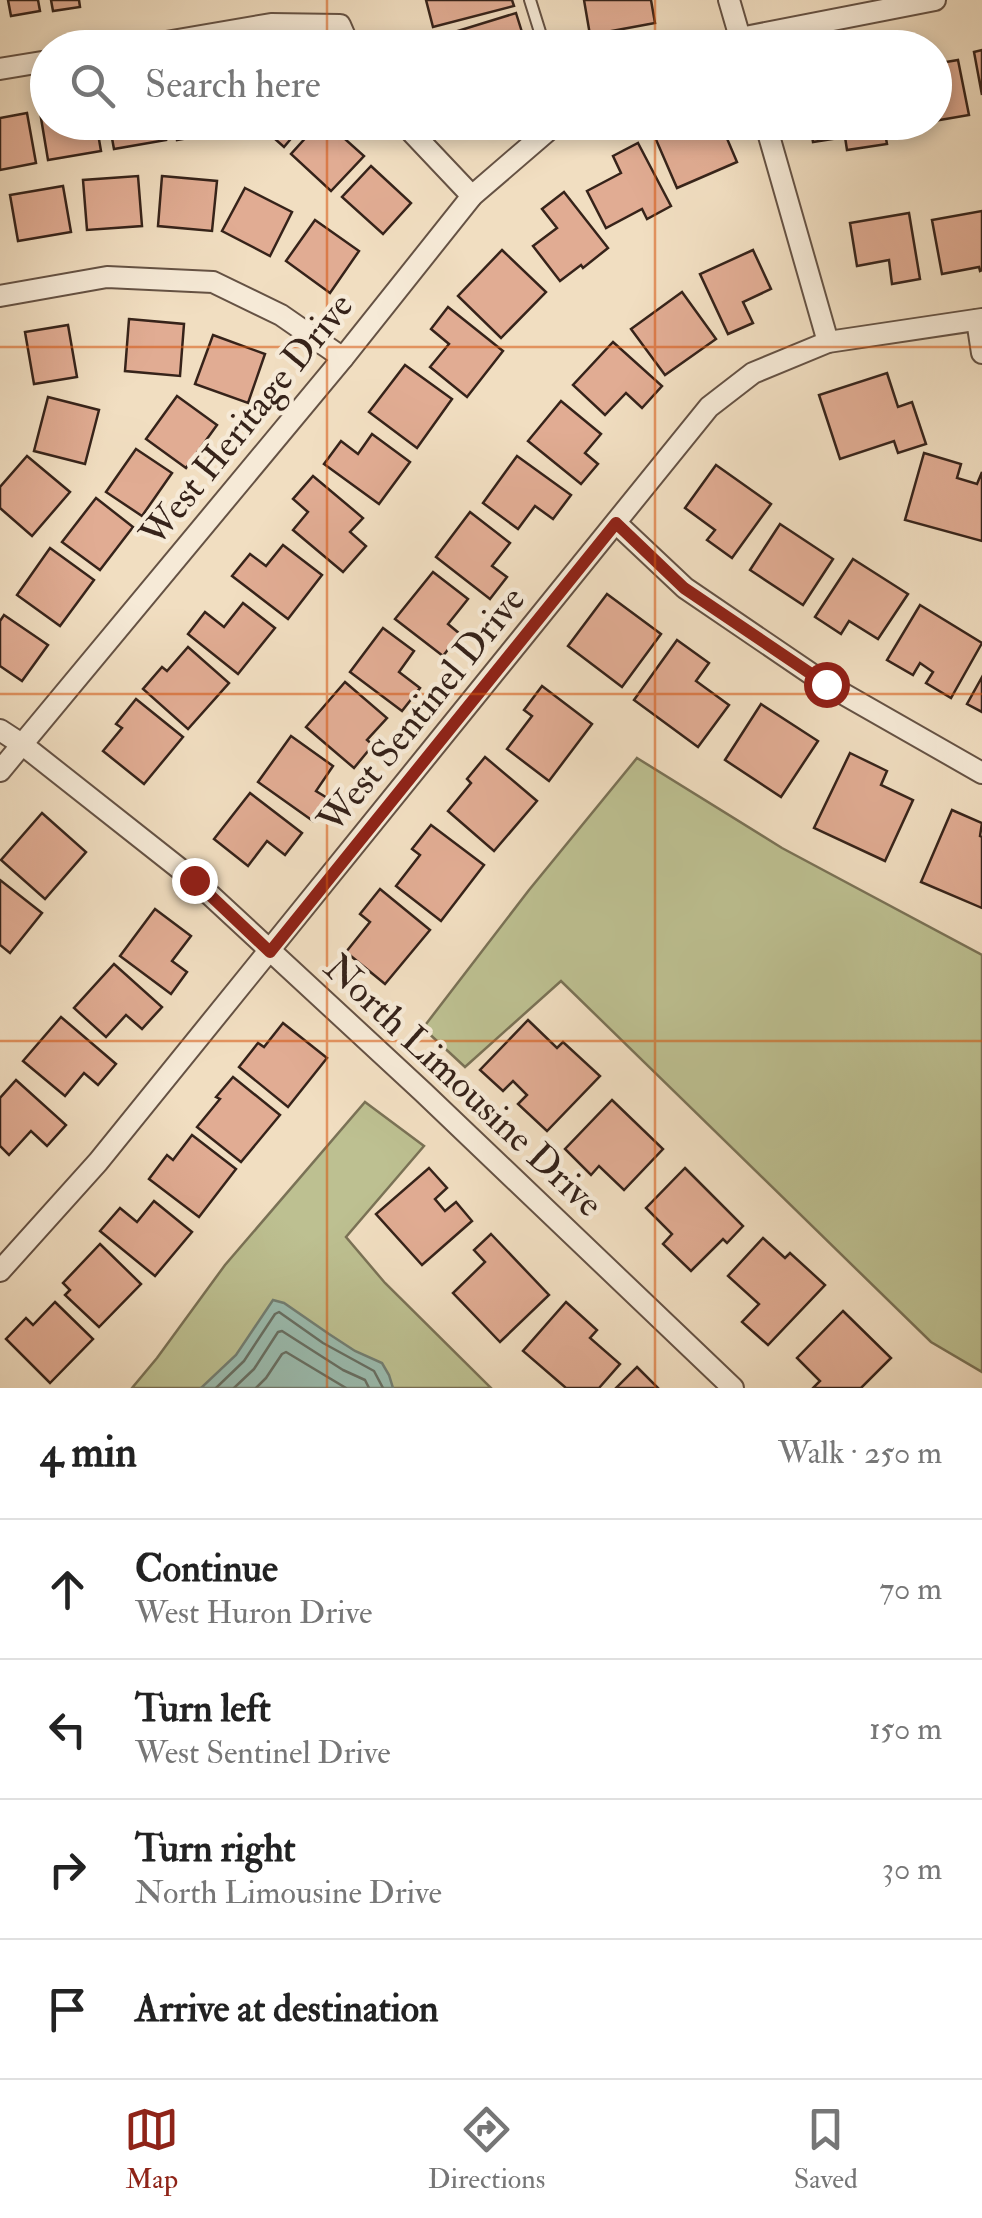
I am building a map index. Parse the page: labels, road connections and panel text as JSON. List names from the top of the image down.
{
  "streets": {
    "street": ["West Heritage Drive", "West Sentinel Drive", "North Limousine Drive"]
  },
  "crossings": [
    ["West Heritage Drive", "North Limousine Drive"],
    ["West Sentinel Drive", "North Limousine Drive"]
  ],
  "page": {
    "search": "Search here",
    "heading": ["4 min", "Walk · 250 m"],
    "list": [
      ["Continue", "West Huron Drive", "70 m"],
      ["Turn left", "West Sentinel Drive", "150 m"],
      ["Turn right", "North Limousine Drive", "30 m"],
      "Arrive at destination"
    ],
    "nav": ["Map", "Directions", "Saved"]
  }
}
